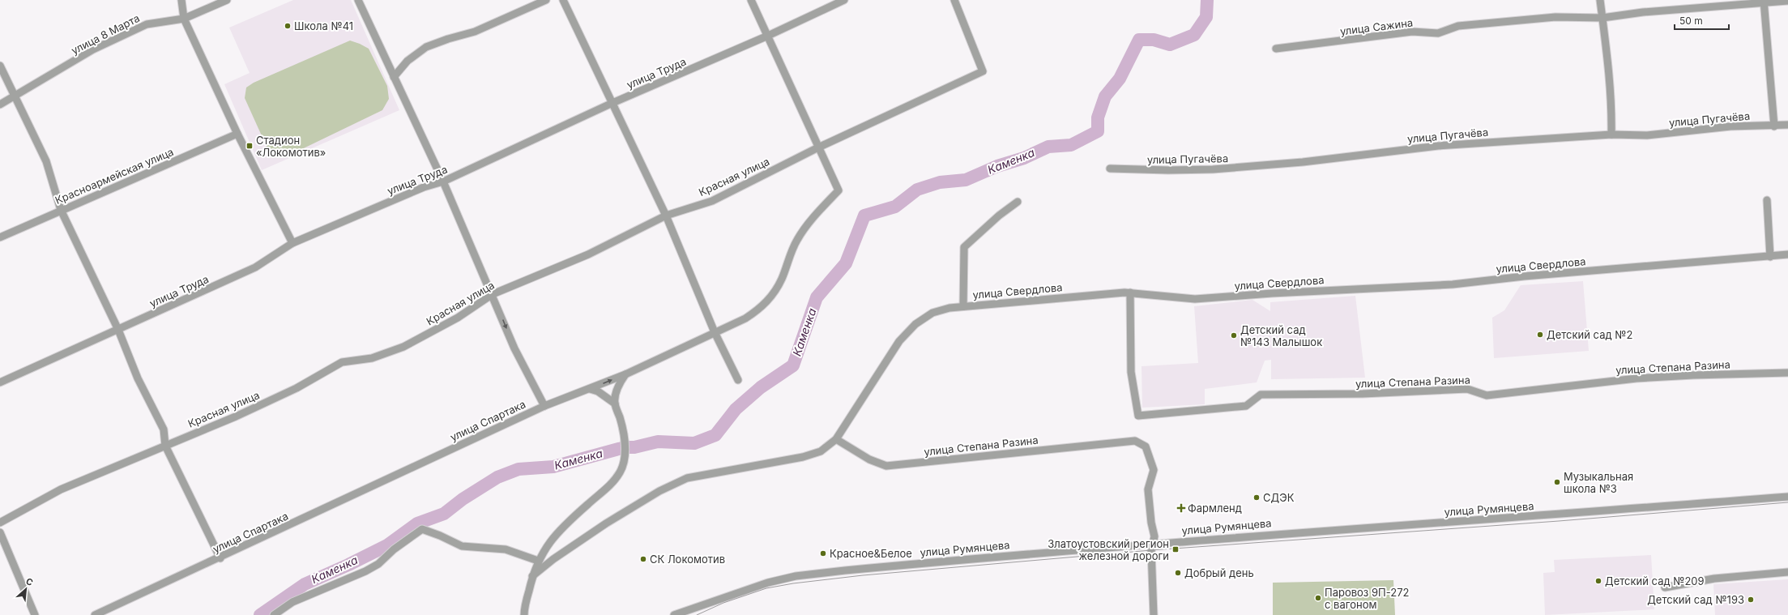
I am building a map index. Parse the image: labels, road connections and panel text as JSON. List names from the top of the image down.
{
  "streets": {
    "street": [
      "улица Сажина",
      "улица 8 Марта",
      "улица Труда",
      "улица Пугачёва",
      "Красноармейская улица",
      "Красная улица",
      "улица Свердлова",
      "улица Степана Разина",
      "улица Спартака",
      "улица Румянцева"
    ]
  },
  "crossings": [
    ["Красная улица", "улица Спартака"],
    ["улица Свердлова", "улица Степана Разина"],
    ["улица Степана Разина", "улица Румянцева"]
  ],
  "water": ["Каменка"],
  "places": {
    "other": [
      "Школа №41",
      "Детский сад №2",
      "Детский сад №143 Малышок",
      "Музыкальная школа №3",
      "СДЭК",
      "Красное&Белое",
      "СК Локомотив",
      "Добрый день",
      "Детский сад №209",
      "Паровоз 9П-272 с вагоном",
      "Детский сад №193"
    ],
    "transit": ["Стадион «Локомотив»", "Златоустовский регион железной дороги"],
    "health": ["Фармленд"]
  },
  "scale_bar": "50 m",
  "north": "top right"
}
